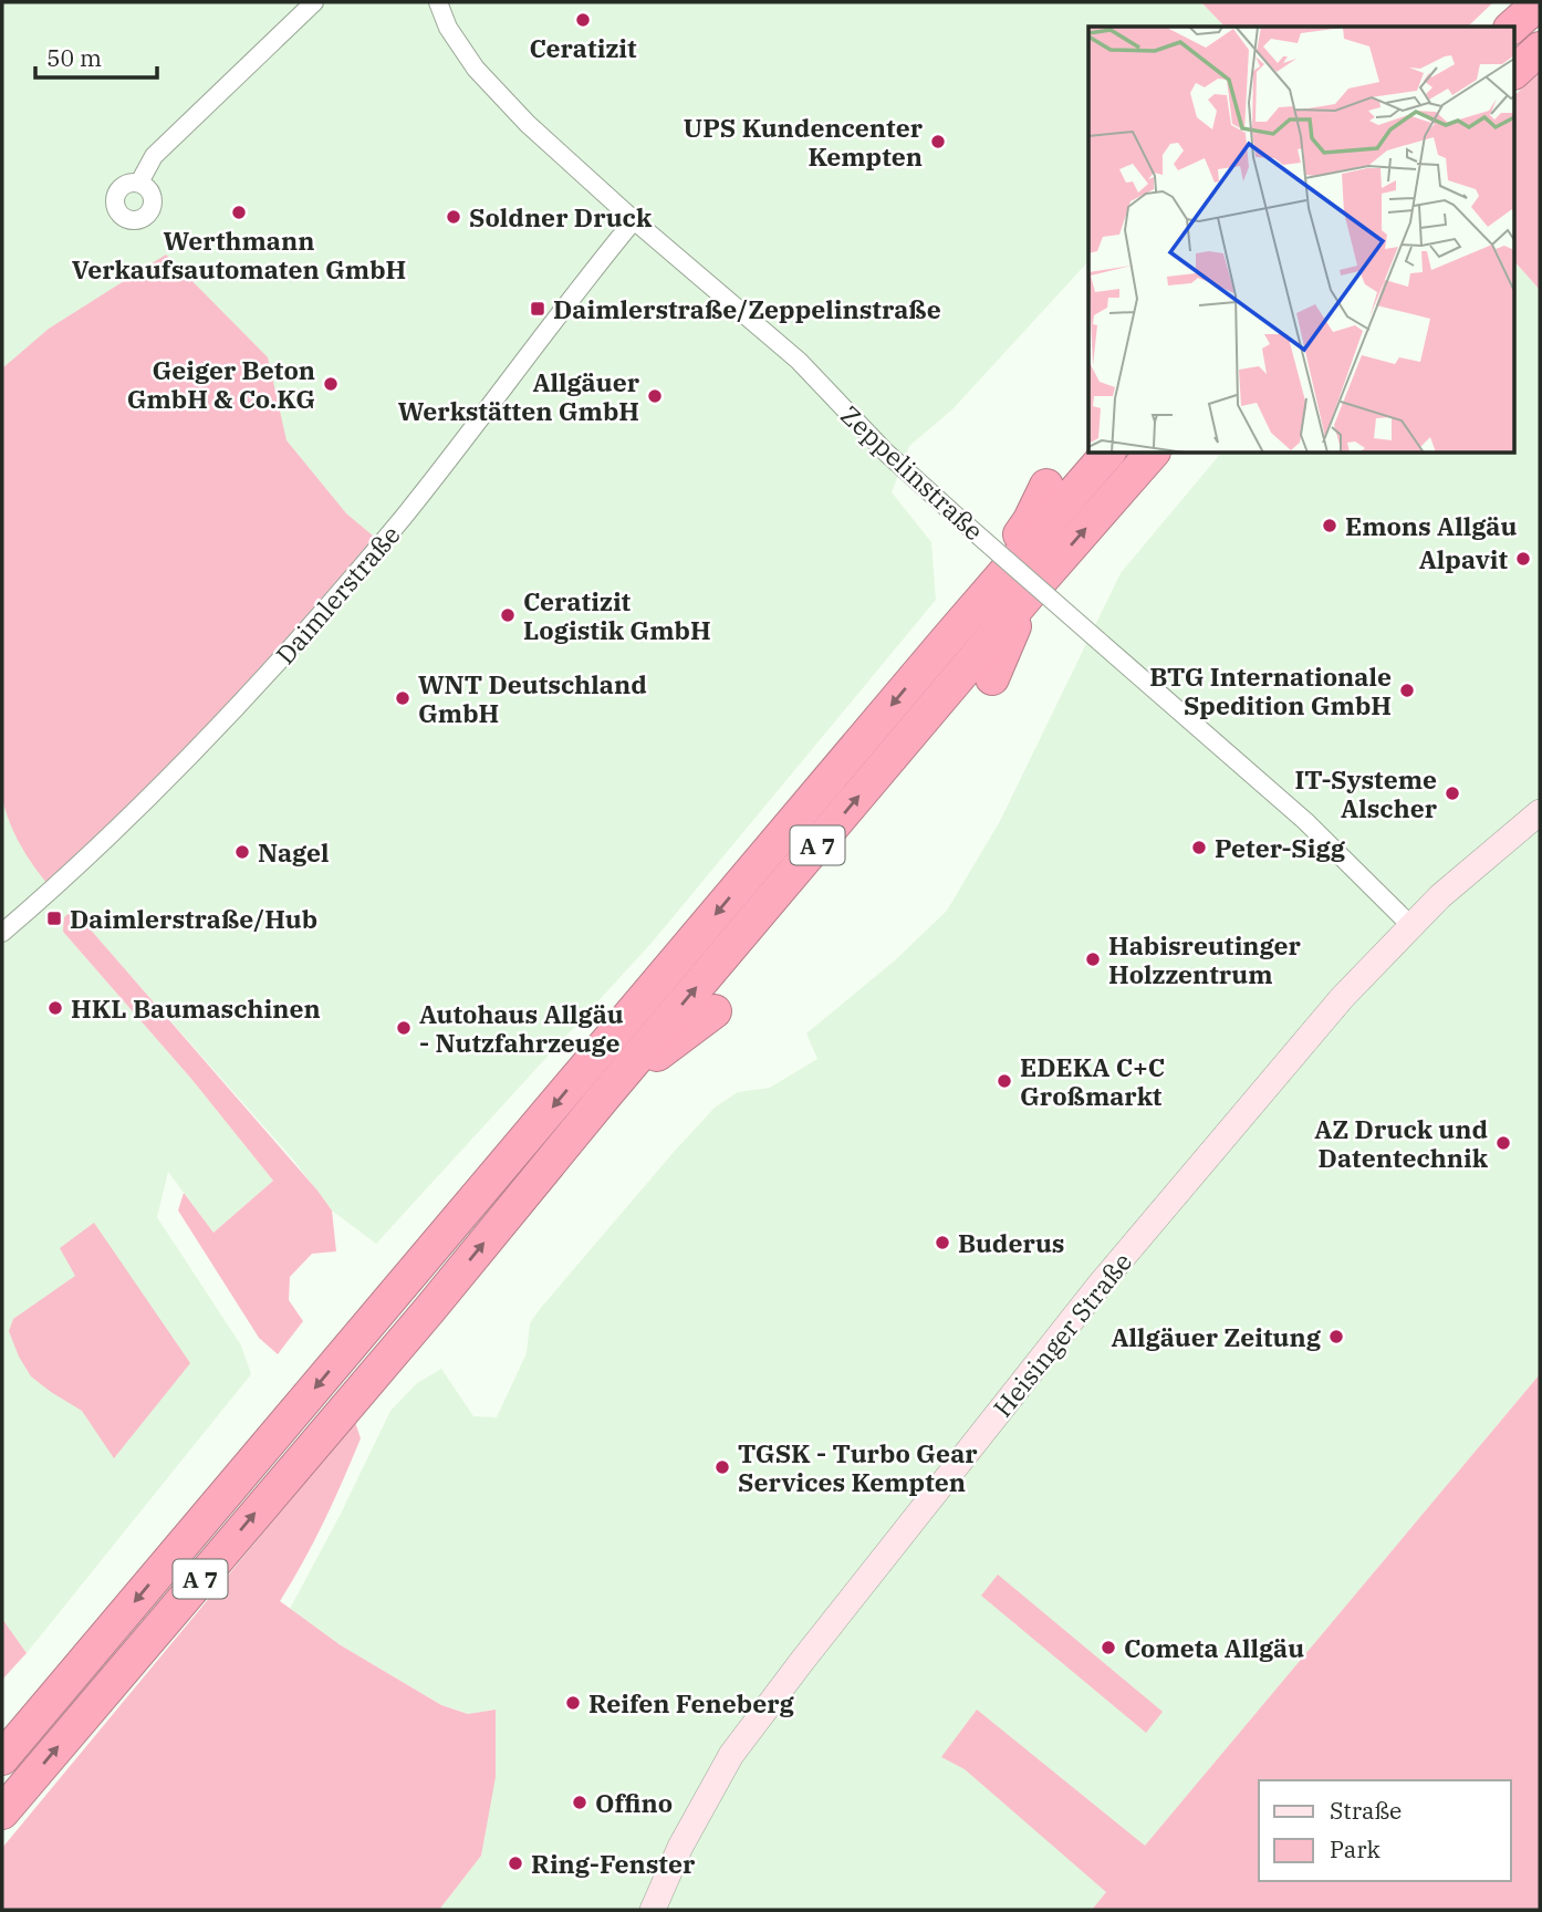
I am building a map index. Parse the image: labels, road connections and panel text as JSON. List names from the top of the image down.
{
  "streets": {
    "highway": ["A 7"],
    "street": ["Zeppelinstraße", "Daimlerstraße", "Heisinger Straße"]
  },
  "crossings": [
    ["Zeppelinstraße", "Daimlerstraße"],
    ["Zeppelinstraße", "Heisinger Straße"]
  ],
  "places": {
    "other": [
      "Ceratizit",
      "UPS Kundencenter Kempten",
      "Werthmann Verkaufsautomaten GmbH",
      "Soldner Druck",
      "Geiger Beton GmbH & Co.KG",
      "Allgäuer Werkstätten GmbH",
      "Emons Allgäu",
      "Alpavit",
      "Ceratizit Logistik GmbH",
      "BTG Internationale Spedition GmbH",
      "WNT Deutschland GmbH",
      "IT-Systeme Alscher",
      "Peter-Sigg",
      "Nagel",
      "Habisreutinger Holzzentrum",
      "HKL Baumaschinen",
      "Autohaus Allgäu - Nutzfahrzeuge",
      "EDEKA C+C Großmarkt",
      "AZ Druck und Datentechnik",
      "Buderus",
      "Allgäuer Zeitung",
      "TGSK - Turbo Gear Services Kempten",
      "Cometa Allgäu",
      "Reifen Feneberg",
      "Offino",
      "Ring-Fenster"
    ],
    "transit": ["Daimlerstraße/Zeppelinstraße", "Daimlerstraße/Hub"]
  },
  "legend": ["Straße", "Park"],
  "scale_bar": "50 m"
}
